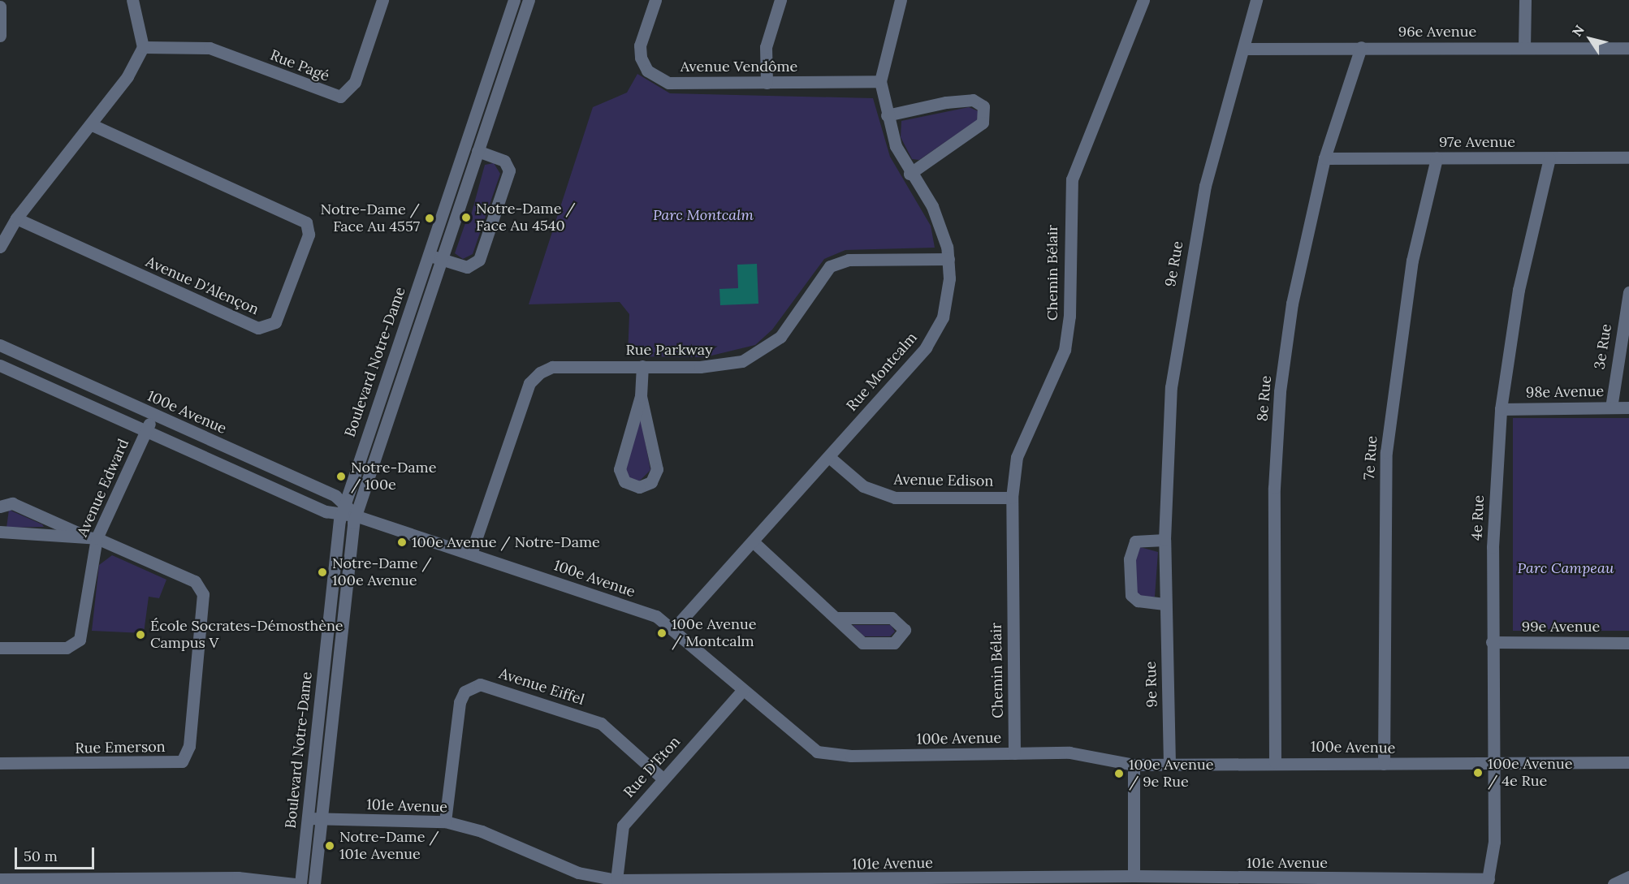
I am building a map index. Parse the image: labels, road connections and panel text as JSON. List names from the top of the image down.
{
  "streets": {
    "street": [
      "96e Avenue",
      "Rue Pagé",
      "Avenue Vendôme",
      "97e Avenue",
      "9e Rue",
      "Chemin Bélair",
      "Avenue D'Alençon",
      "3e Rue",
      "Rue Parkway",
      "Boulevard Notre-Dame",
      "Rue Montcalm",
      "98e Avenue",
      "8e Rue",
      "100e Avenue",
      "7e Rue",
      "Avenue Edison",
      "Avenue Edward",
      "4e Rue",
      "99e Avenue",
      "Avenue Eiffel",
      "Rue Emerson",
      "Rue D'Eton",
      "101e Avenue"
    ]
  },
  "crossings": [
    ["96e Avenue", "9e Rue"],
    ["96e Avenue", "8e Rue"],
    ["Avenue Vendôme", "Rue Montcalm"],
    ["97e Avenue", "8e Rue"],
    ["97e Avenue", "7e Rue"],
    ["97e Avenue", "4e Rue"],
    ["9e Rue", "100e Avenue"],
    ["Chemin Bélair", "100e Avenue"],
    ["Chemin Bélair", "Avenue Edison"],
    ["3e Rue", "98e Avenue"],
    ["Rue Parkway", "Rue Montcalm"],
    ["Rue Parkway", "100e Avenue"],
    ["Boulevard Notre-Dame", "100e Avenue"],
    ["Boulevard Notre-Dame", "101e Avenue"],
    ["Rue Montcalm", "100e Avenue"],
    ["Rue Montcalm", "Avenue Edison"],
    ["98e Avenue", "4e Rue"],
    ["8e Rue", "100e Avenue"],
    ["100e Avenue", "7e Rue"],
    ["100e Avenue", "Avenue Edward"],
    ["100e Avenue", "4e Rue"],
    ["100e Avenue", "Rue D'Eton"],
    ["Avenue Edward", "Rue Emerson"],
    ["4e Rue", "99e Avenue"],
    ["4e Rue", "101e Avenue"],
    ["Avenue Eiffel", "Rue D'Eton"],
    ["Avenue Eiffel", "101e Avenue"],
    ["Rue D'Eton", "101e Avenue"]
  ],
  "parks": ["Parc Montcalm", "Parc Campeau"],
  "places": [
    "Notre-Dame / Face Au 4540",
    "Notre-Dame / Face Au 4557",
    "Notre-Dame / 100e",
    "100e Avenue / Notre-Dame",
    "Notre-Dame / 100e Avenue",
    "100e Avenue / Montcalm",
    "École Socrates-Démosthène Campus V",
    "100e Avenue / 4e Rue",
    "100e Avenue / 9e Rue",
    "Notre-Dame / 101e Avenue"
  ],
  "scale_bar": "50 m",
  "north": "top left"
}
